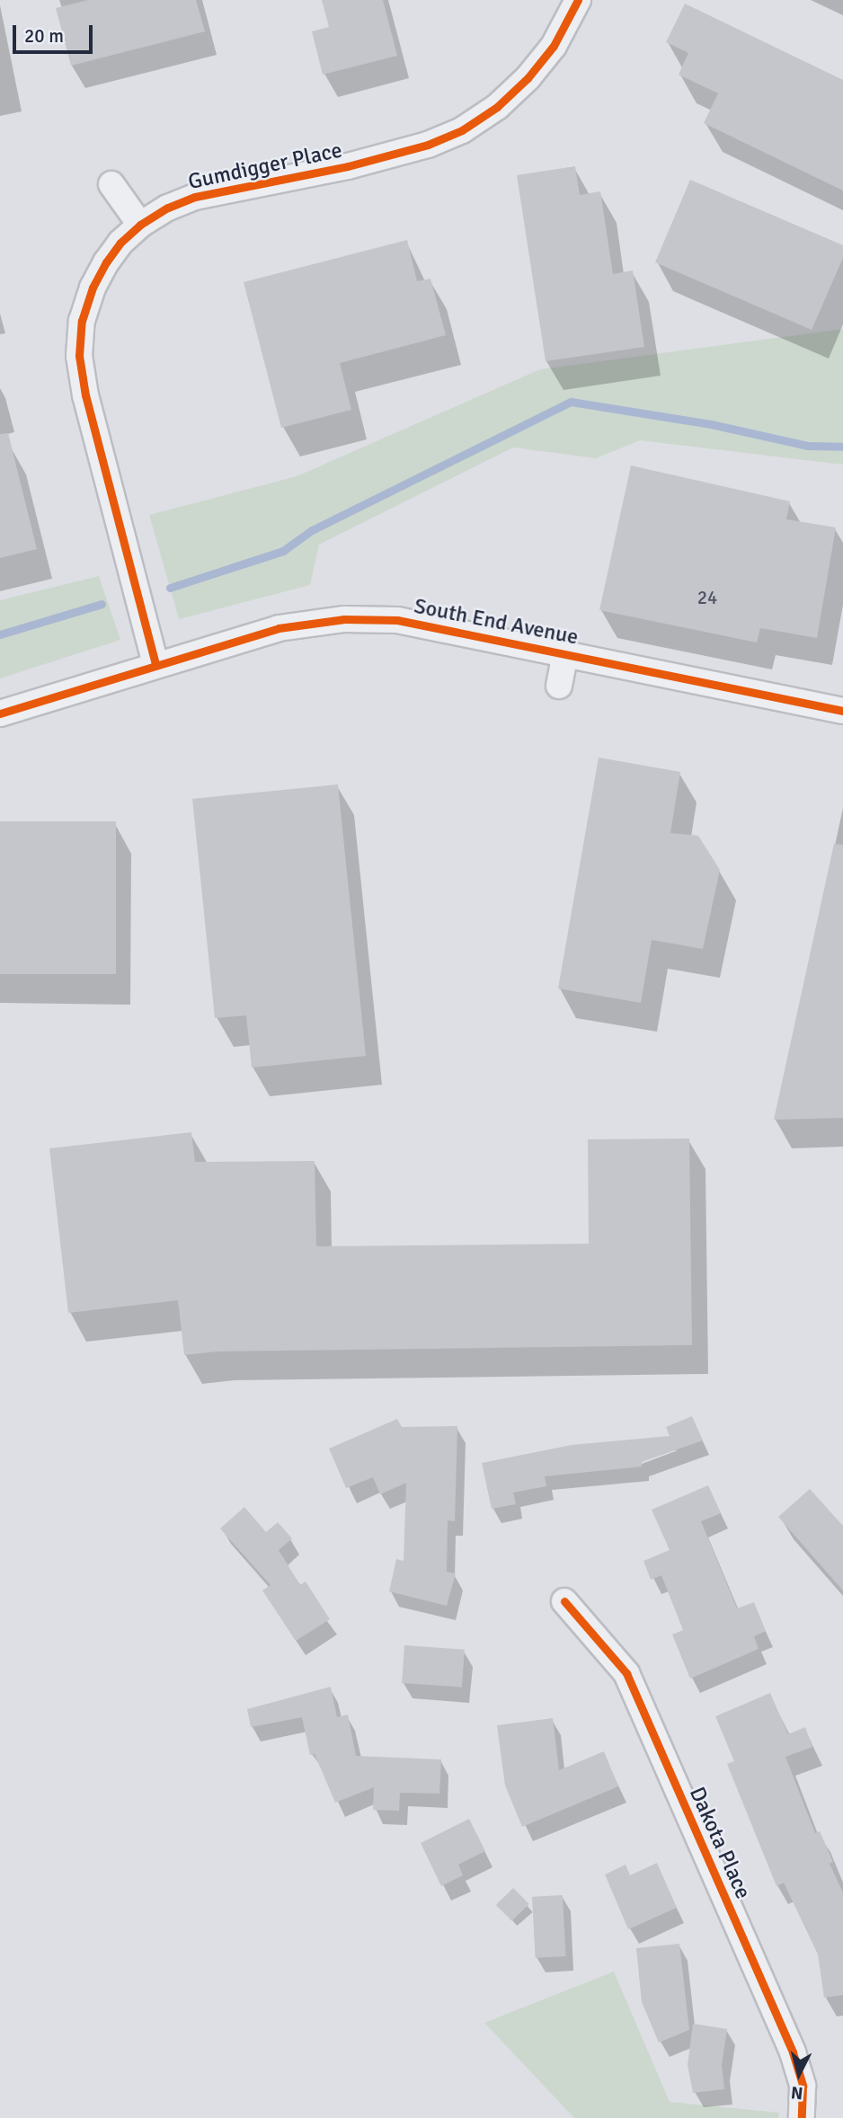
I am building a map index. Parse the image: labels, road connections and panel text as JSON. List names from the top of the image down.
{
  "streets": {
    "street": ["Gumdigger Place", "South End Avenue", "Dakota Place"]
  },
  "crossings": [
    ["Gumdigger Place", "South End Avenue"]
  ],
  "house_numbers": ["24"],
  "scale_bar": "20 m",
  "north": "bottom"
}
